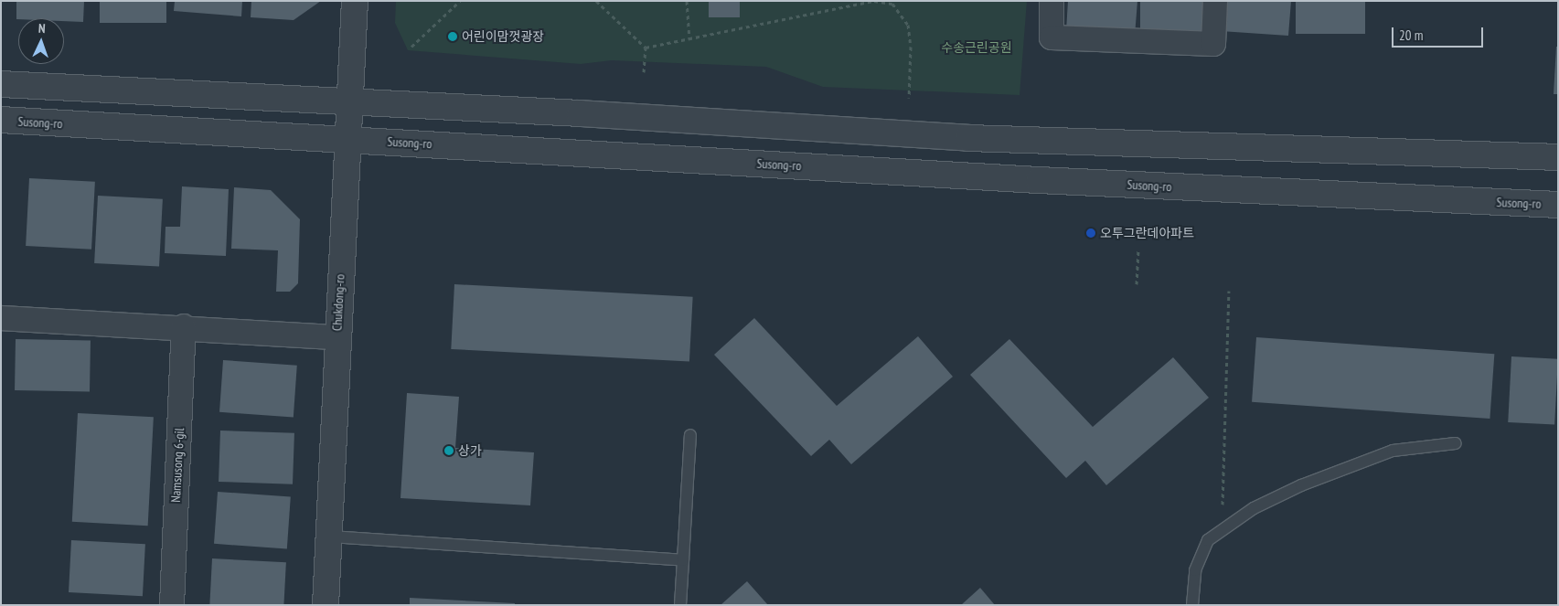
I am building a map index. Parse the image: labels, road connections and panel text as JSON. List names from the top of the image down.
{
  "streets": {
    "street": ["Susong-ro", "Chukdong-ro", "Namsusong 6-gil"]
  },
  "crossings": [
    ["Susong-ro", "Chukdong-ro"]
  ],
  "parks": ["수송근린공원"],
  "places": ["어린이맘껏광장", "오투그란데아파트", "상가"],
  "scale_bar": "20 m",
  "north": "top"
}
